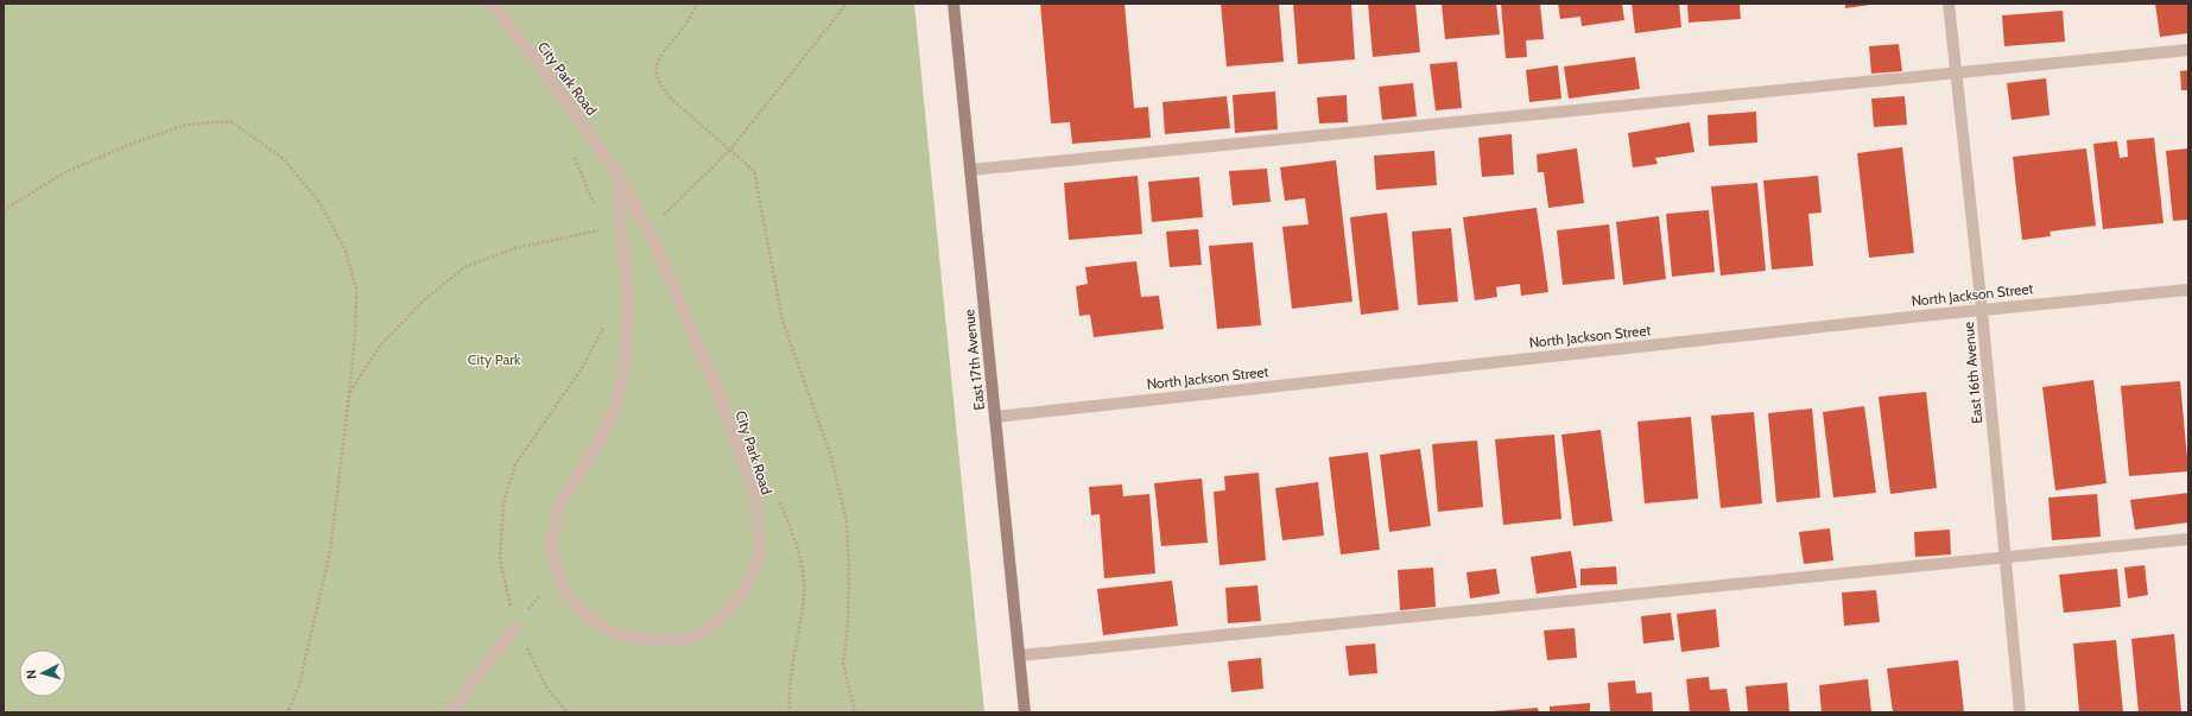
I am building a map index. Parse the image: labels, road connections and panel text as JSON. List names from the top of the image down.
{
  "streets": {
    "main road": ["East 17th Avenue"],
    "street": ["City Park Road", "North Jackson Street", "East 16th Avenue"]
  },
  "crossings": [
    ["North Jackson Street", "East 17th Avenue"],
    ["North Jackson Street", "East 16th Avenue"]
  ],
  "parks": ["City Park"],
  "north": "left"
}
